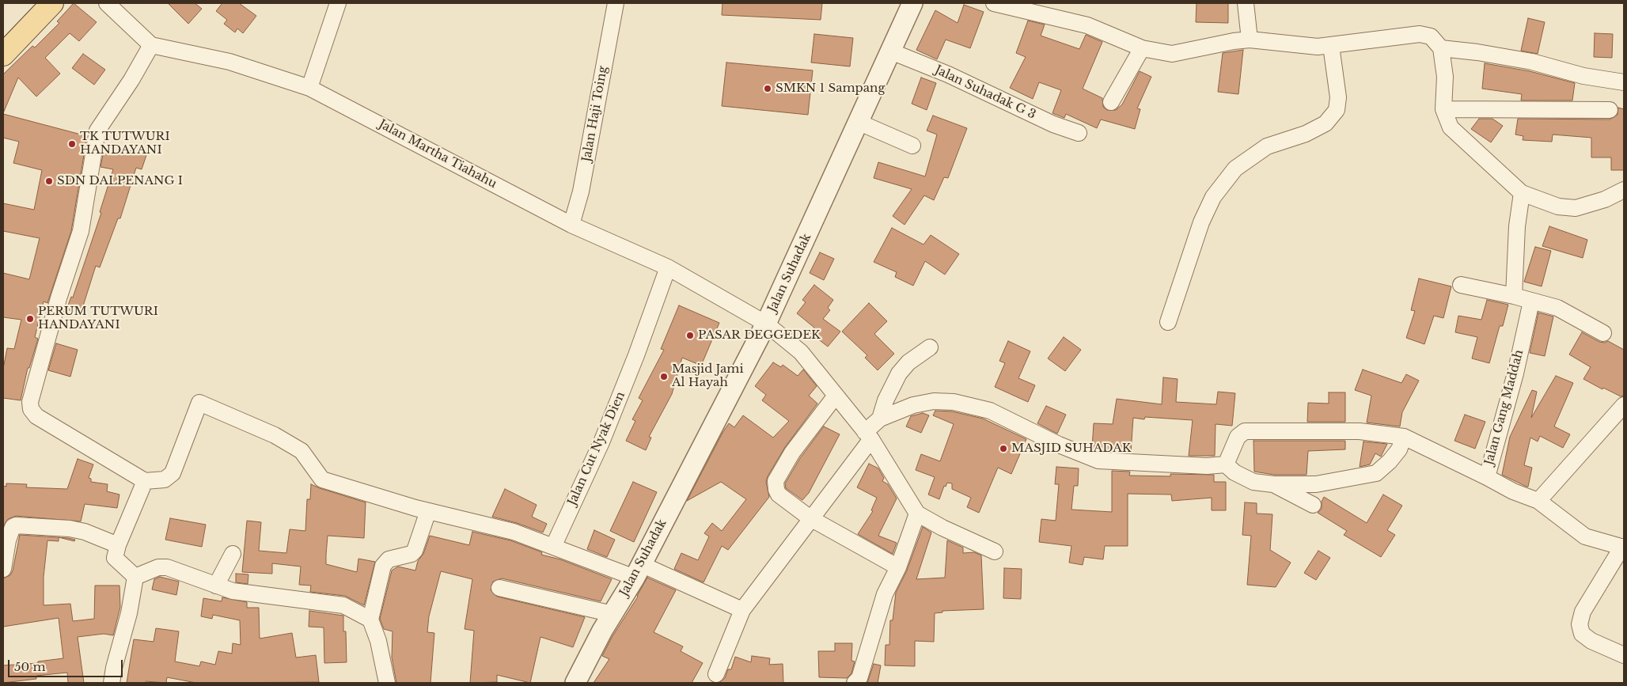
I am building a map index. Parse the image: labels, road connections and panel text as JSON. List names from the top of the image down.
{
  "streets": {
    "street": [
      "Jalan Suhadak G 3",
      "Jalan Haji Toing",
      "Jalan Martha Tiahahu",
      "Jalan Suhadak",
      "Jalan Gang Maddah",
      "Jalan Cut Nyak Dien"
    ]
  },
  "crossings": [
    ["Jalan Suhadak G 3", "Jalan Suhadak"],
    ["Jalan Haji Toing", "Jalan Martha Tiahahu"],
    ["Jalan Martha Tiahahu", "Jalan Suhadak"],
    ["Jalan Martha Tiahahu", "Jalan Cut Nyak Dien"]
  ],
  "places": [
    "SMKN 1 Sampang",
    "TK TUTWURI HANDAYANI",
    "SDN DALPENANG I",
    "PERUM TUTWURI HANDAYANI",
    "PASAR DEGGEDEK",
    "Masjid Jami Al Hayah",
    "MASJID SUHADAK"
  ],
  "scale_bar": "50 m"
}
